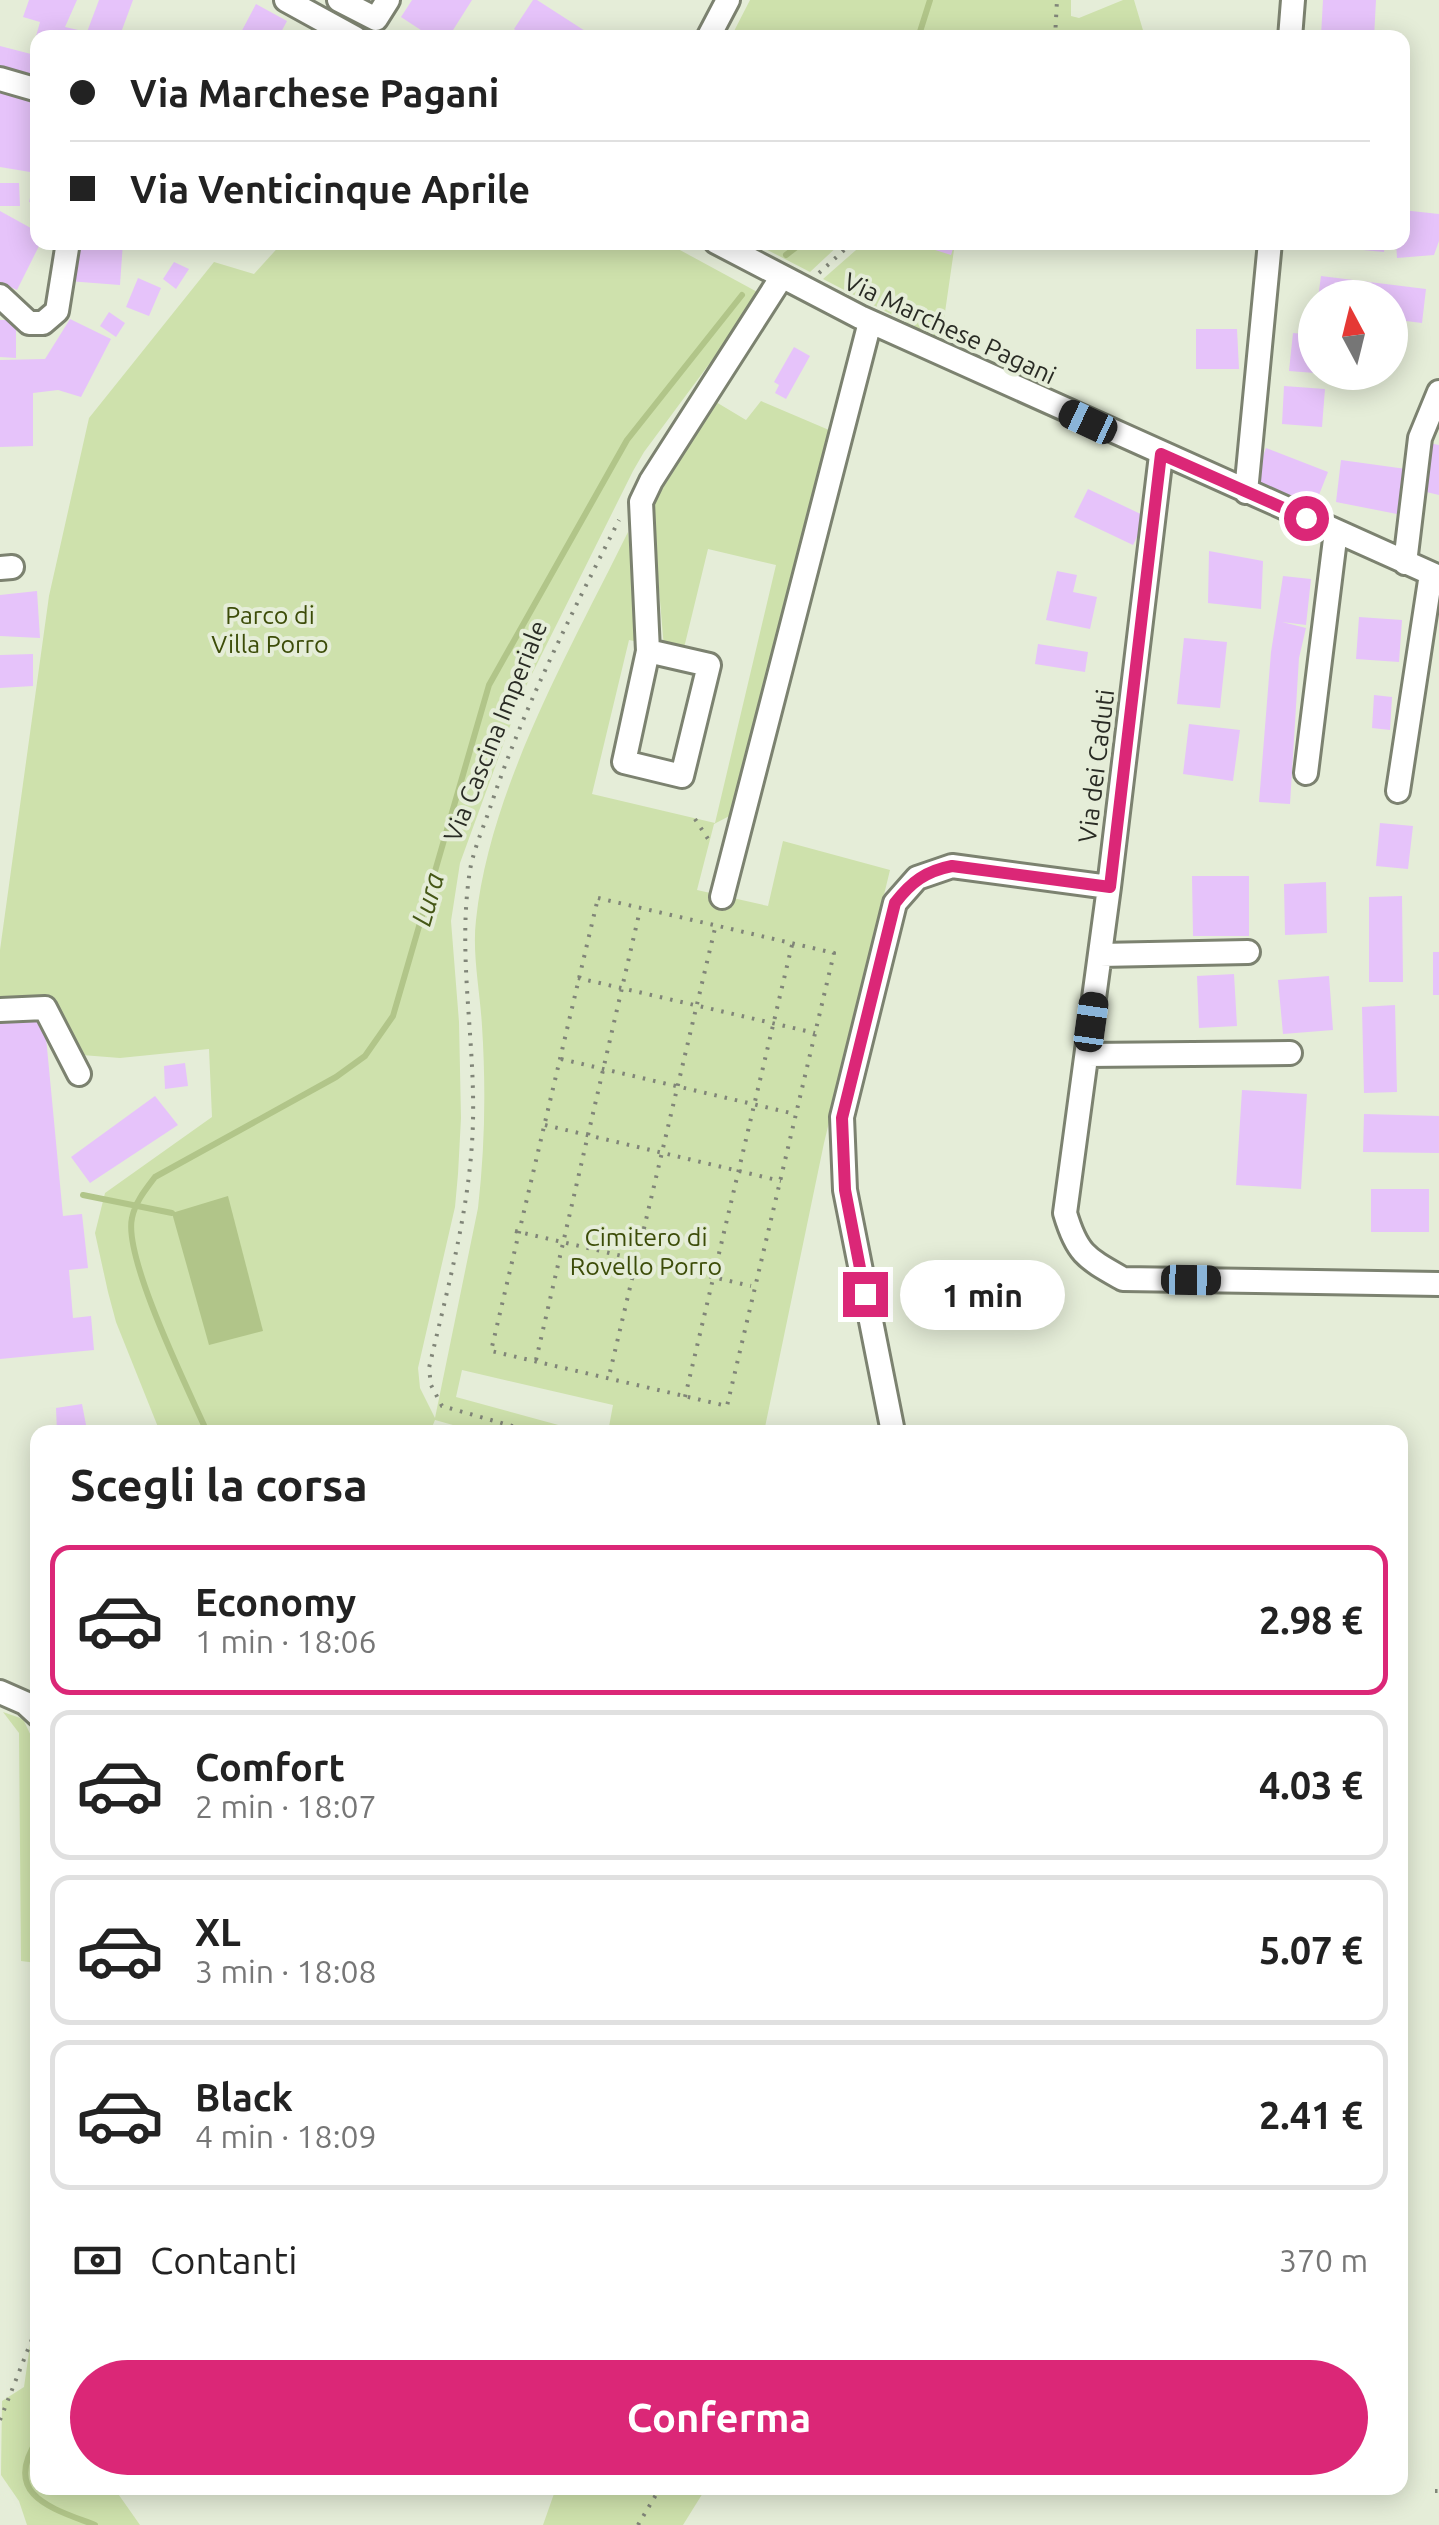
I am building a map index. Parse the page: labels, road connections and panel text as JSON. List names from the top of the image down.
{
  "streets": {
    "street": ["Via Marchese Pagani", "Via dei Caduti"],
    "path": ["Via Cascina Imperiale"]
  },
  "crossings": [
    ["Via Marchese Pagani", "Via dei Caduti"]
  ],
  "water": ["Lura"],
  "parks": ["Parco di Villa Porro", "Cimitero di Rovello Porro"],
  "north": "top",
  "page": {
    "banner": ["Via Marchese Pagani", "Via Venticinque Aprile"],
    "bubble": "1 min",
    "heading": "Scegli la corsa",
    "list": [
      {
        "name": "Economy",
        "note": "1 min · 18:06",
        "value": "2.98 €"
      },
      {
        "name": "Comfort",
        "note": "2 min · 18:07",
        "value": "4.03 €"
      },
      {
        "name": "XL",
        "note": "3 min · 18:08",
        "value": "5.07 €"
      },
      {
        "name": "Black",
        "note": "4 min · 18:09",
        "value": "2.41 €"
      }
    ],
    "pay": ["Contanti", "370 m"],
    "buttons": "Conferma"
  }
}
